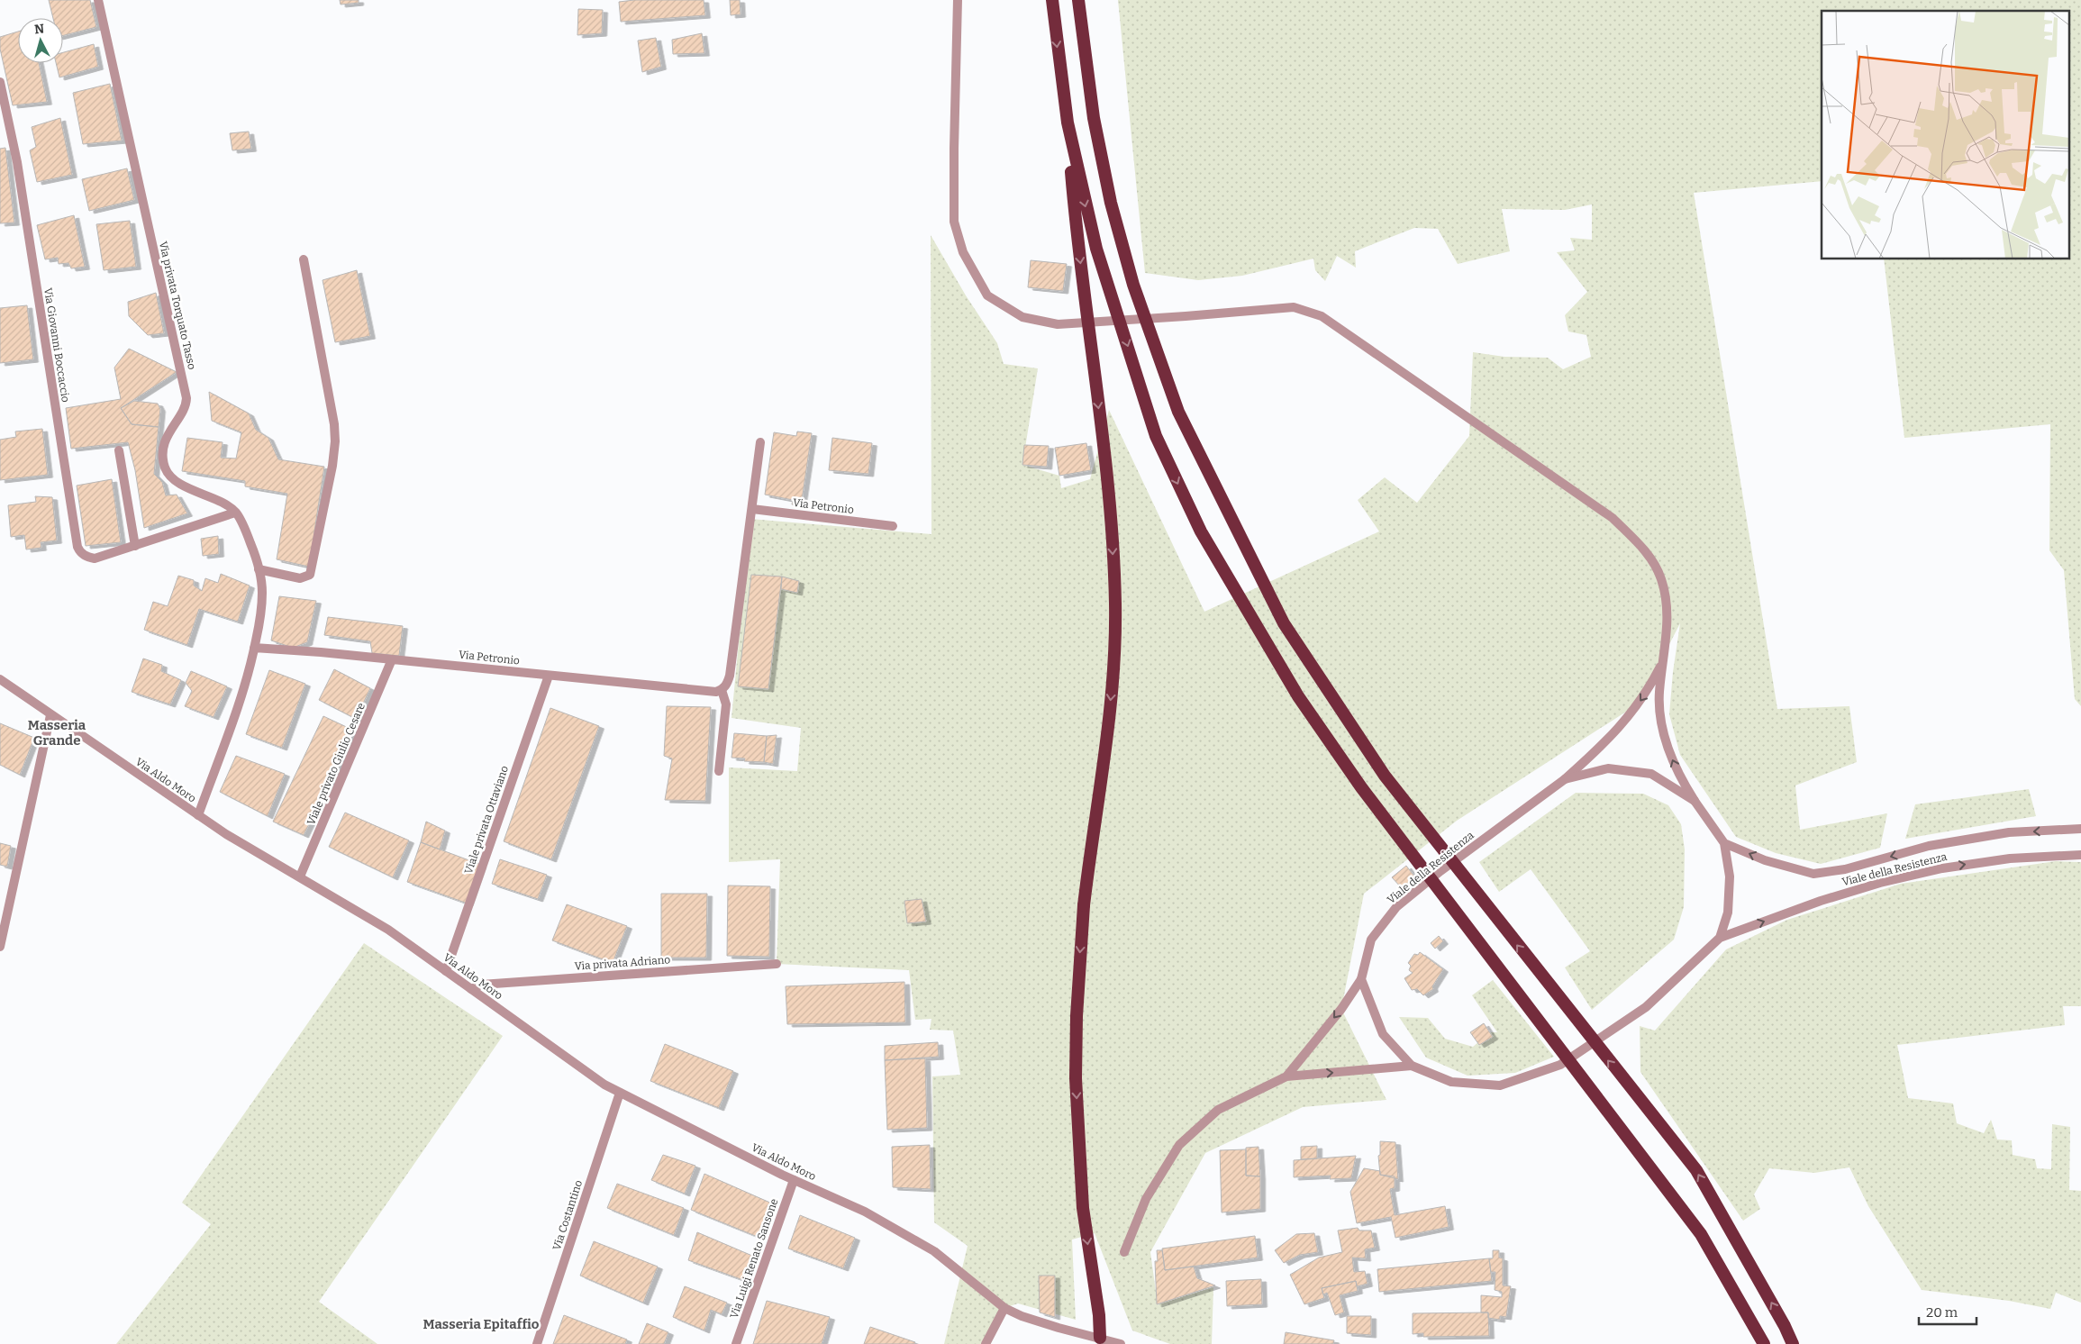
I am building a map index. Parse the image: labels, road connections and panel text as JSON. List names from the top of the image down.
{
  "streets": {
    "street": [
      "Via privata Torquato Tasso",
      "Via Giovanni Boccaccio",
      "Via Petronio",
      "Viale privato Giulio Cesare",
      "Via Aldo Moro",
      "Viale privata Ottaviano",
      "Viale della Resistenza",
      "Via privata Adriano",
      "Via Costantino",
      "Via Luigi Renato Sansone"
    ]
  },
  "crossings": [
    ["Via privata Torquato Tasso", "Via Giovanni Boccaccio"],
    ["Via privata Torquato Tasso", "Via Petronio"],
    ["Via privata Torquato Tasso", "Via Aldo Moro"],
    ["Via Petronio", "Viale privato Giulio Cesare"],
    ["Via Petronio", "Viale privata Ottaviano"],
    ["Viale privato Giulio Cesare", "Via Aldo Moro"],
    ["Via Aldo Moro", "Viale privata Ottaviano"],
    ["Via Aldo Moro", "Via privata Adriano"],
    ["Via Aldo Moro", "Via Costantino"],
    ["Via Aldo Moro", "Via Luigi Renato Sansone"]
  ],
  "districts": ["Masseria Grande", "Masseria Epitaffio"],
  "scale_bar": "20 m",
  "north": "top"
}
